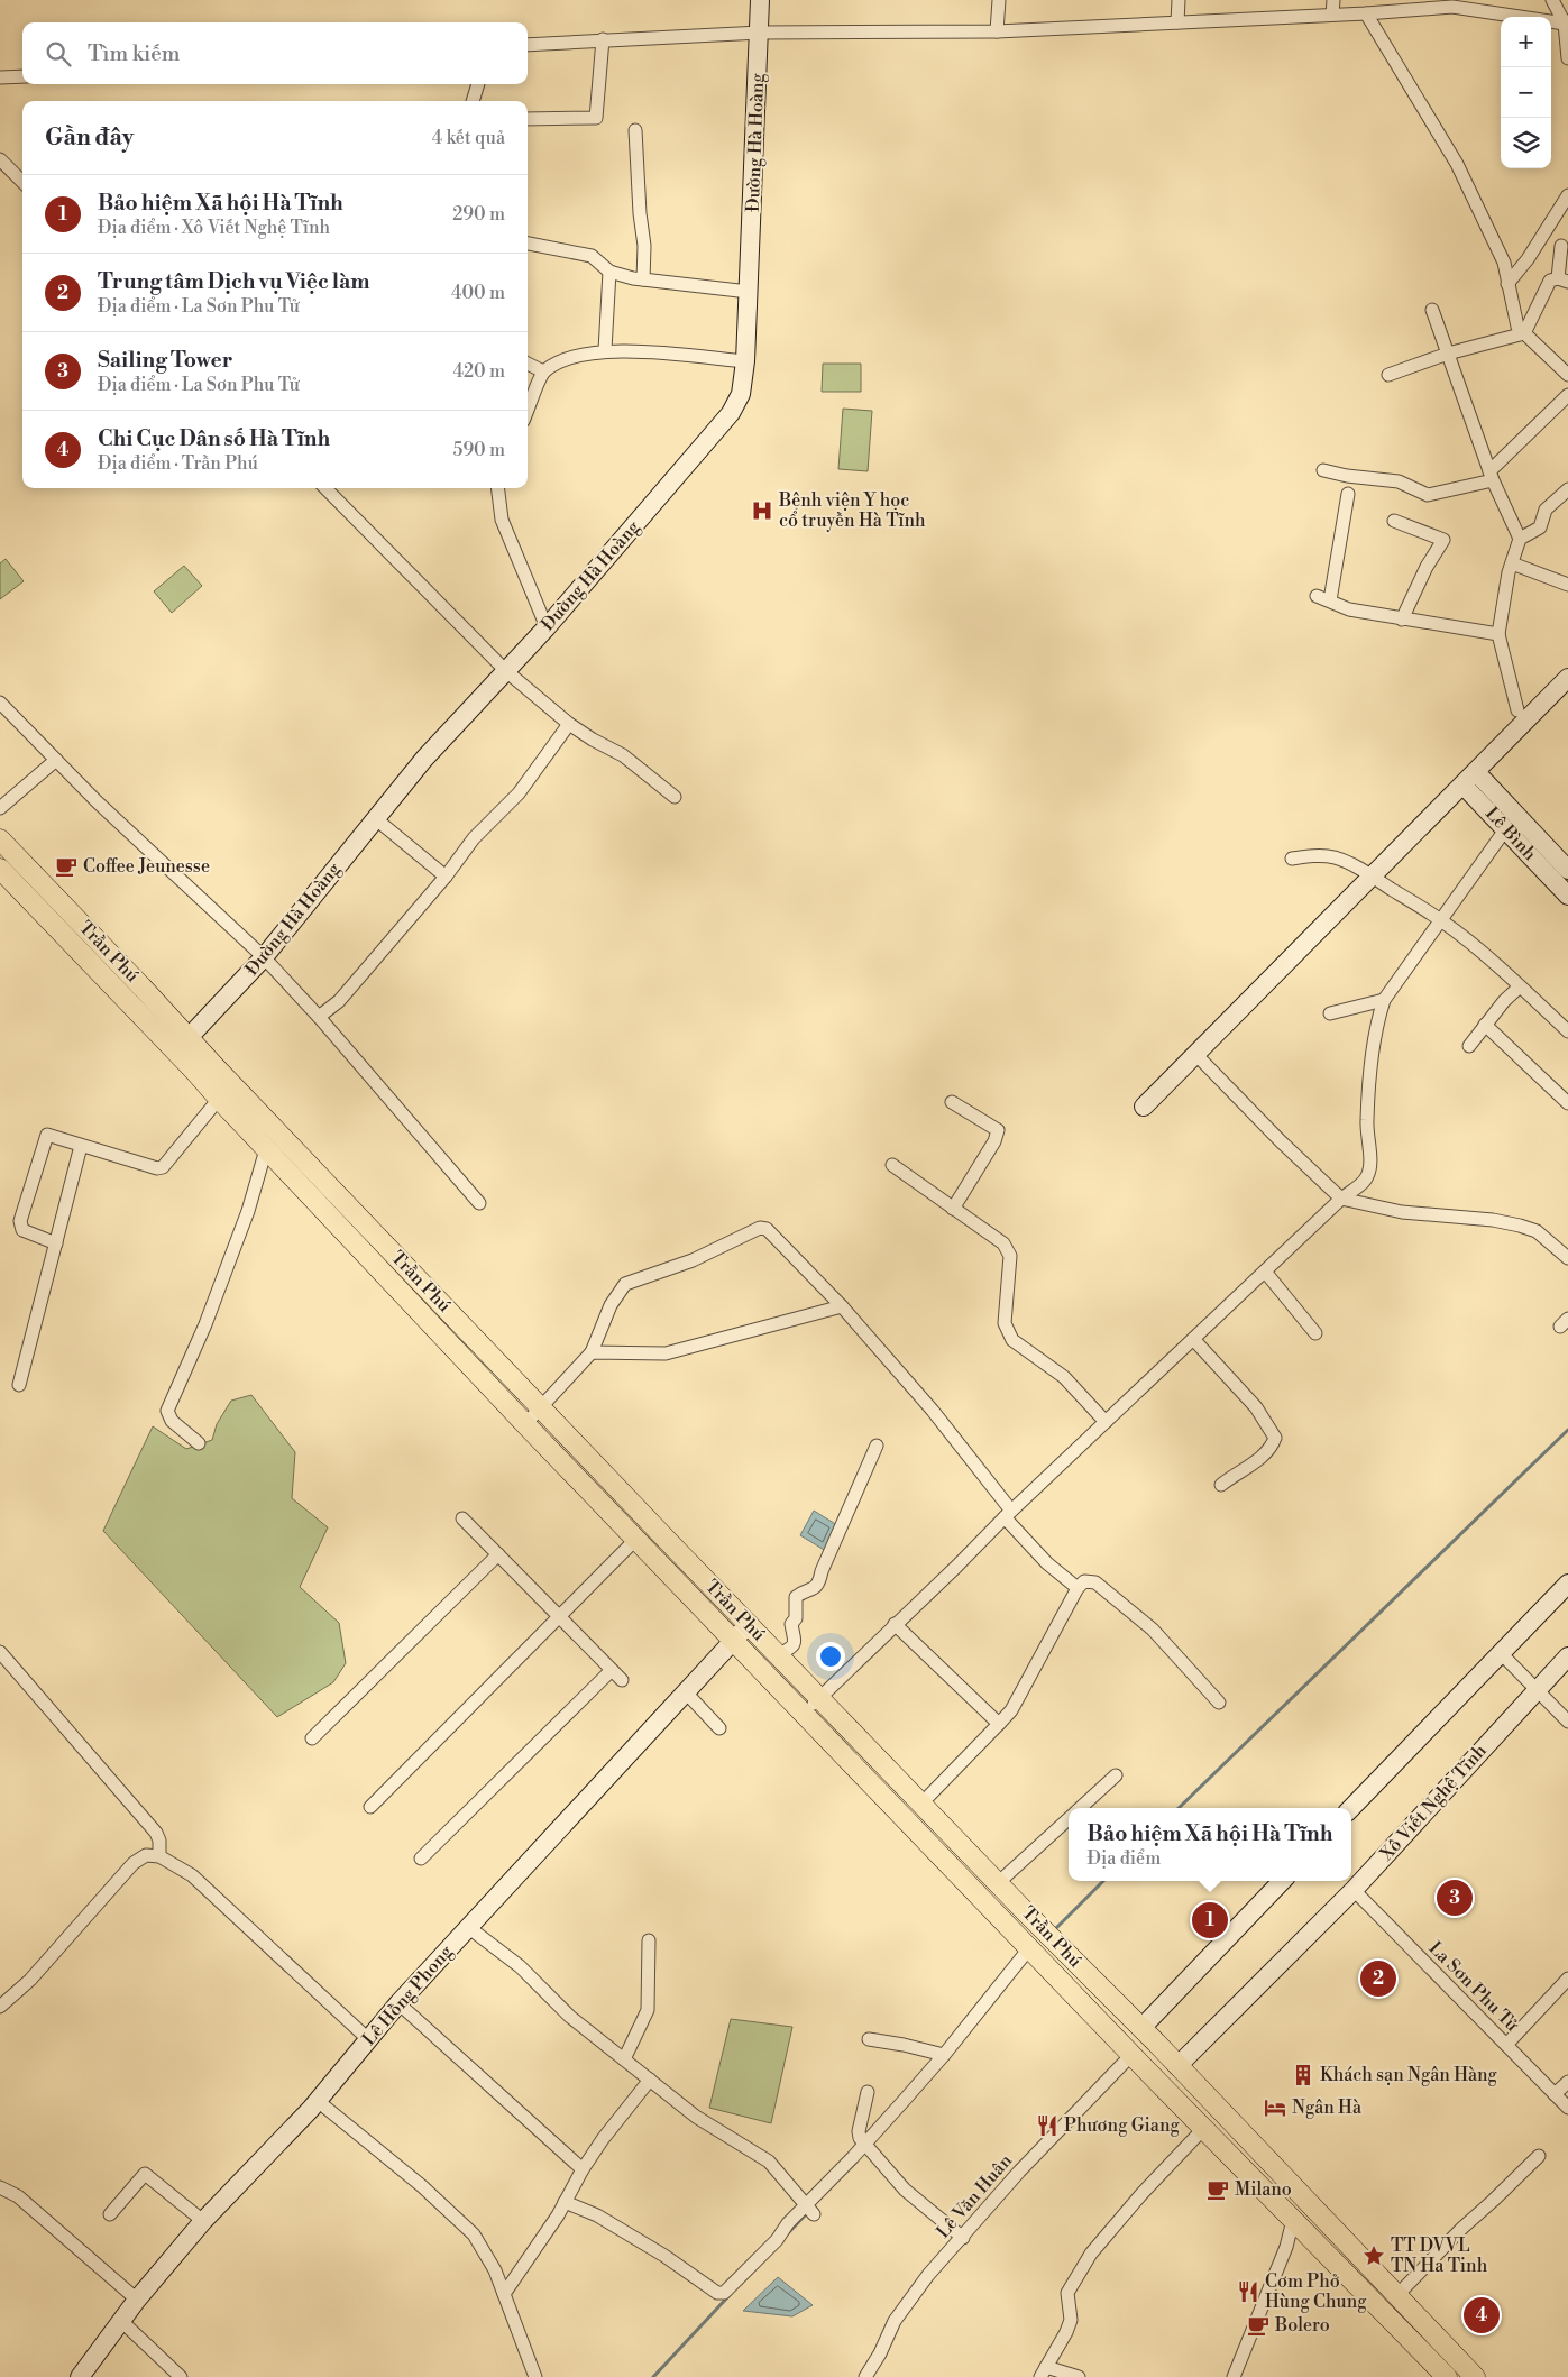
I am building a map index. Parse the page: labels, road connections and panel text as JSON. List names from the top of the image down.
{
  "streets": {
    "main road": ["Trần Phú"],
    "street": [
      "Đường Hà Hoàng",
      "Lê Bình",
      "Xô Viết Nghệ Tĩnh",
      "La Sơn Phu Tử",
      "Lê Hồng Phong",
      "Lê Văn Huân"
    ]
  },
  "crossings": [
    ["Đường Hà Hoàng", "Trần Phú"],
    ["Trần Phú", "Xô Viết Nghệ Tĩnh"],
    ["Trần Phú", "Lê Hồng Phong"],
    ["Trần Phú", "Lê Văn Huân"],
    ["Xô Viết Nghệ Tĩnh", "La Sơn Phu Tử"]
  ],
  "places": {
    "hospital": ["Bệnh viện Y học cổ truyền Hà Tĩnh"],
    "cafe": ["Coffee Jeunesse", "Milano", "Bolero"],
    "building": ["Khách sạn Ngân Hàng"],
    "hotel": ["Ngân Hà"],
    "restaurant": ["Phương Giang", "Cơm Phở Hùng Chung"],
    "place": ["TT DVVL TN Ha Tinh"]
  },
  "page": {
    "map_buttons": ["+", "−"],
    "search": "Tìm kiếm",
    "heading": ["Gần đây", "4 kết quả"],
    "list": [
      {
        "mark": "1",
        "name": "Bảo hiệm Xã hội Hà Tĩnh",
        "note": "Địa điểm · Xô Viết Nghệ Tĩnh",
        "value": "290 m"
      },
      {
        "mark": "2",
        "name": "Trung tâm Dịch vụ Việc làm",
        "note": "Địa điểm · La Sơn Phu Tử",
        "value": "400 m"
      },
      {
        "mark": "3",
        "name": "Sailing Tower",
        "note": "Địa điểm · La Sơn Phu Tử",
        "value": "420 m"
      },
      {
        "mark": "4",
        "name": "Chi Cục Dân số Hà Tĩnh",
        "note": "Địa điểm · Trần Phú",
        "value": "590 m"
      }
    ],
    "popup": ["Bảo hiệm Xã hội Hà Tĩnh", "Địa điểm"],
    "pins": [
      "3",
      "1",
      "2",
      "4"
    ]
  }
}
